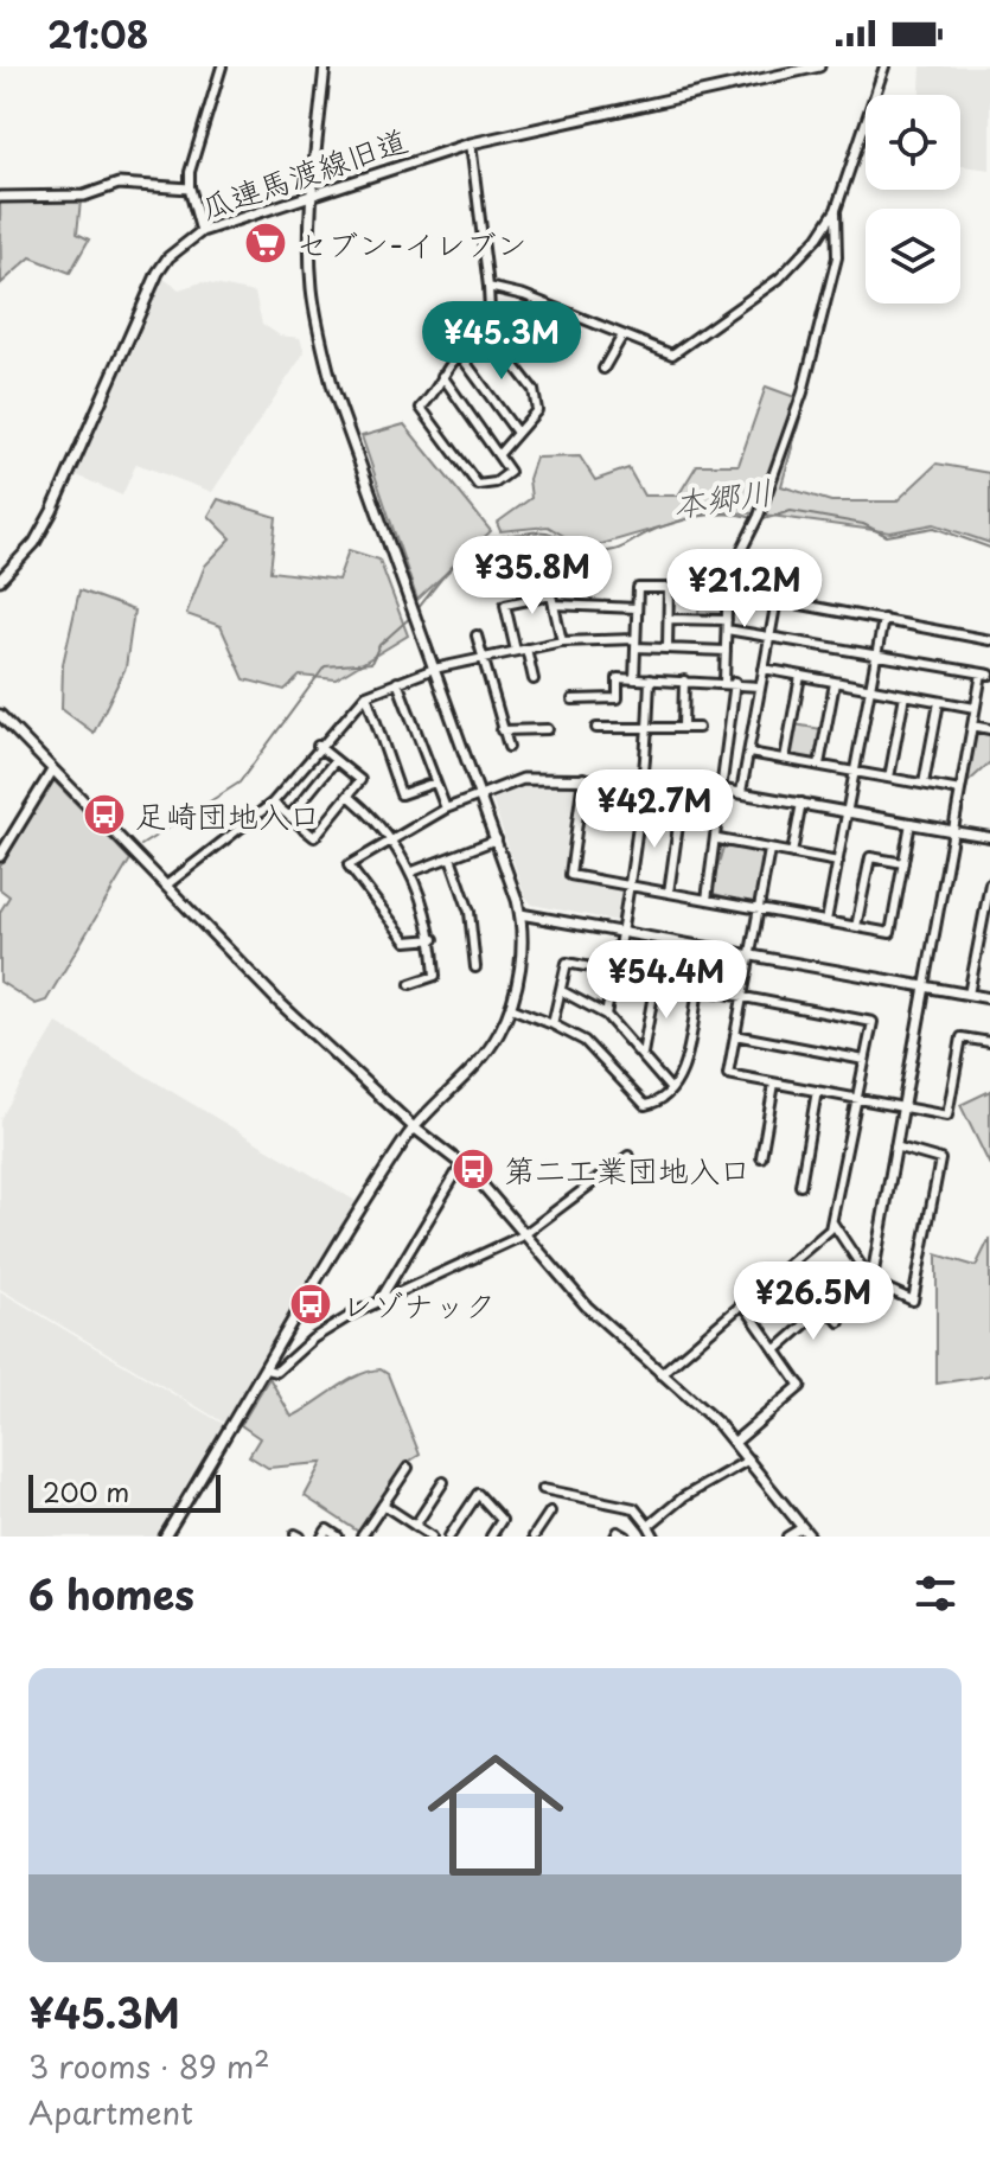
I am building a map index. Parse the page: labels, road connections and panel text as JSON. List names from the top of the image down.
{
  "streets": {
    "street": ["瓜連馬渡線旧道"]
  },
  "water": ["本郷川"],
  "places": {
    "supermarket": ["セブン-イレブン"],
    "bus stop": ["足崎団地入口", "第二工業団地入口", "レゾナック"]
  },
  "scale_bar": "200 m",
  "page": {
    "status": "21:08",
    "price": [
      "¥45.3M",
      "¥35.8M",
      "¥21.2M",
      "¥42.7M",
      "¥54.4M",
      "¥26.5M"
    ],
    "scale": "200 m",
    "heading": "6 homes",
    "list": [
      {
        "name": "¥45.3M",
        "note": "3 rooms · 89 m² · Apartment"
      }
    ]
  }
}
